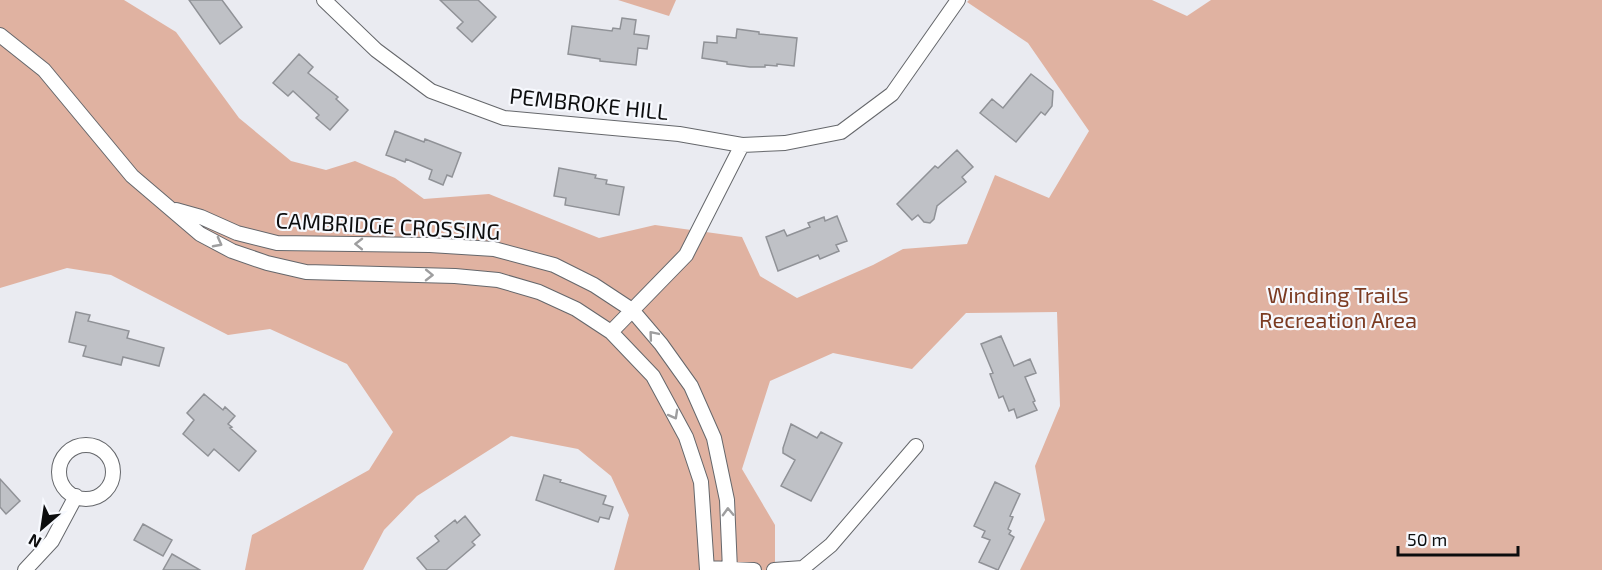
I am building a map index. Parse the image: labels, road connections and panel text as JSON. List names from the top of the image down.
{
  "streets": {
    "street": ["PEMBROKE HILL", "CAMBRIDGE CROSSING"]
  },
  "parks": ["Winding Trails Recreation Area"],
  "scale_bar": "50 m",
  "north": "bottom left"
}
